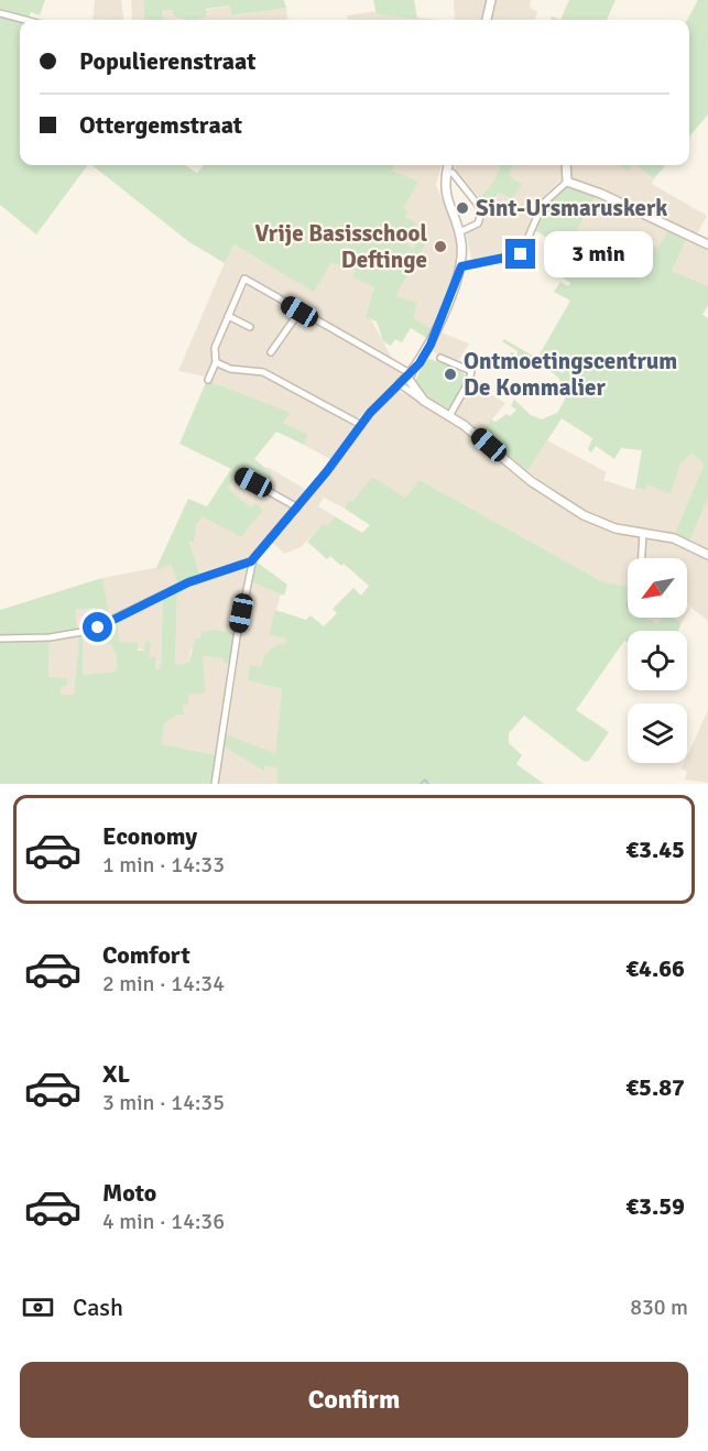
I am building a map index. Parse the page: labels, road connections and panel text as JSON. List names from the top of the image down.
{
  "places": ["Sint-Ursmaruskerk", "Vrije Basisschool Deftinge", "Ontmoetingscentrum De Kommalier"],
  "north": "bottom left",
  "page": {
    "banner": ["Populierenstraat", "Ottergemstraat"],
    "bubble": "3 min",
    "list": [
      {
        "name": "Economy",
        "note": "1 min · 14:33",
        "value": "€3.45"
      },
      {
        "name": "Comfort",
        "note": "2 min · 14:34",
        "value": "€4.66"
      },
      {
        "name": "XL",
        "note": "3 min · 14:35",
        "value": "€5.87"
      },
      {
        "name": "Moto",
        "note": "4 min · 14:36",
        "value": "€3.59"
      }
    ],
    "pay": ["Cash", "830 m"],
    "buttons": "Confirm"
  }
}
